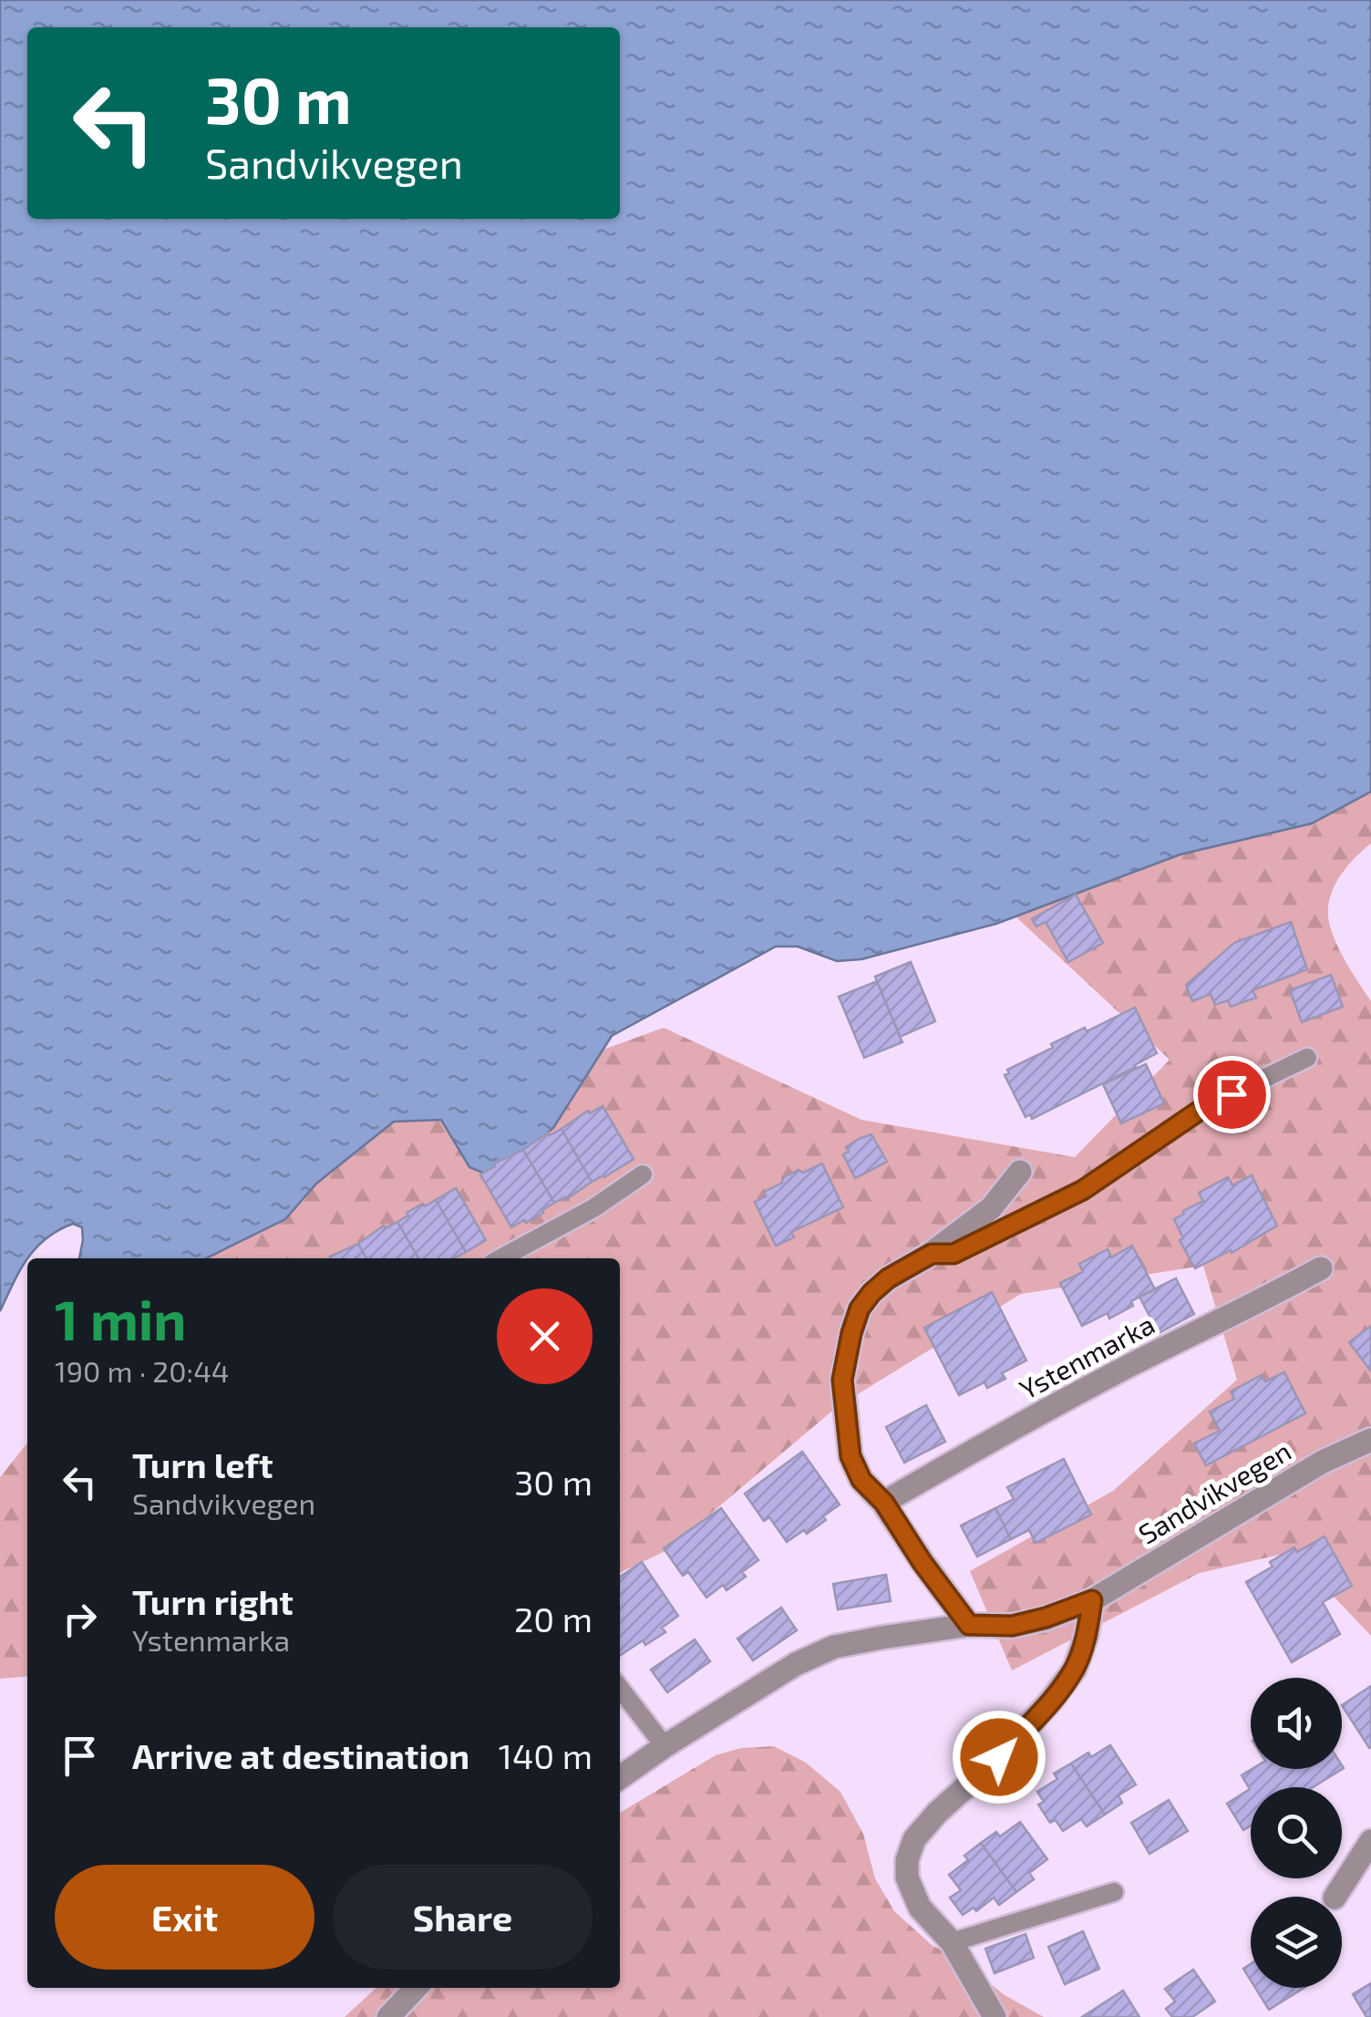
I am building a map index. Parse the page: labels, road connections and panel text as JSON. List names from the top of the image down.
{
  "streets": {
    "street": ["Ystenmarka", "Sandvikvegen"]
  },
  "page": {
    "turn": ["30 m", "Sandvikvegen"],
    "heading": ["1 min", "190 m · 20:44"],
    "list": [
      {
        "name": "Turn left",
        "note": "Sandvikvegen",
        "value": "30 m"
      },
      {
        "name": "Turn right",
        "note": "Ystenmarka",
        "value": "20 m"
      },
      {
        "name": "Arrive at destination",
        "value": "140 m"
      }
    ],
    "buttons": ["Exit", "Share"]
  }
}
